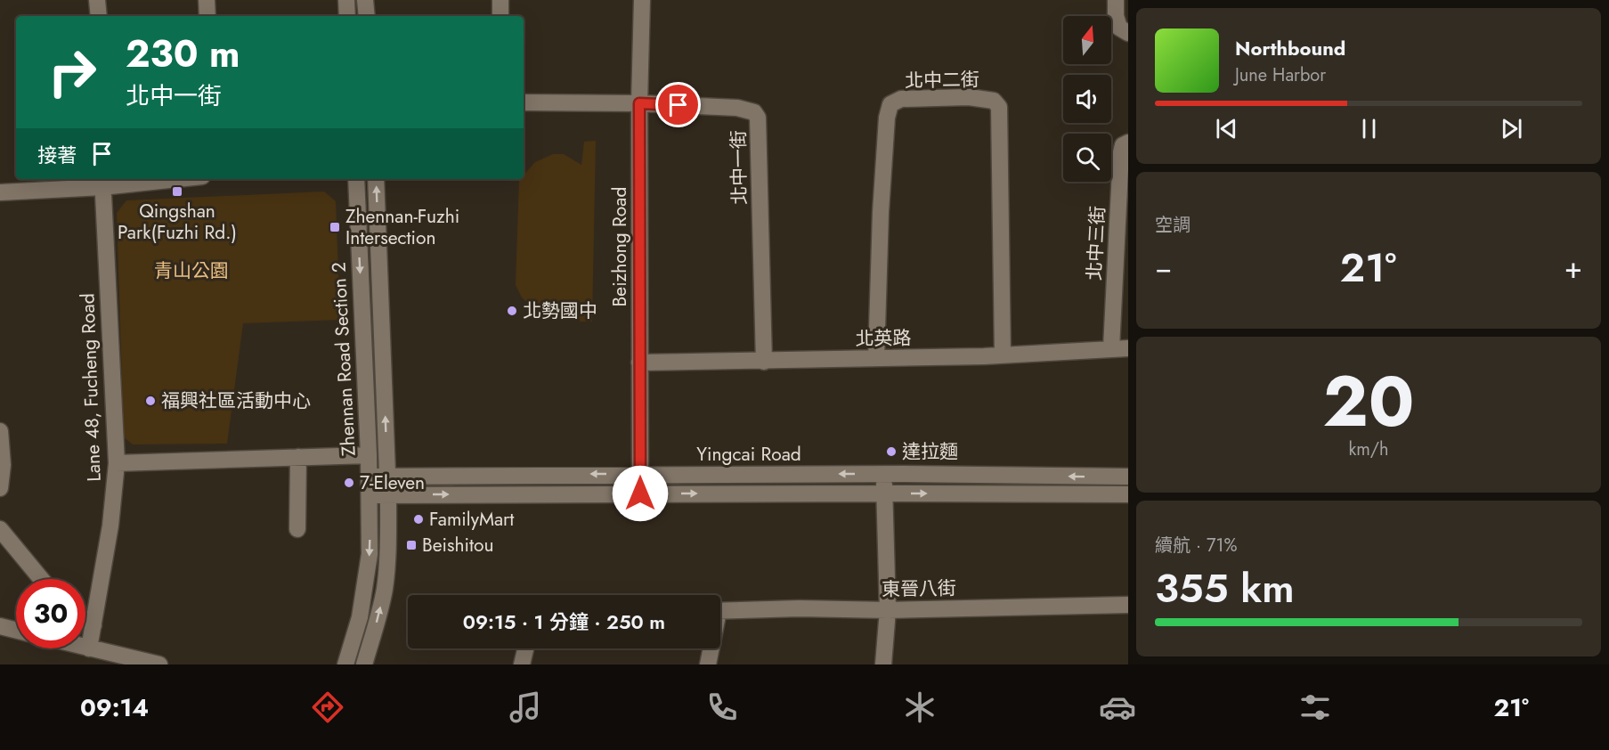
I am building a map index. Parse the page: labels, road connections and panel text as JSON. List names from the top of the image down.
{
  "streets": {
    "street": [
      "北中二街",
      "北中一街",
      "北中三街",
      "Beizhong Road",
      "北英路",
      "Zhennan Road Section 2",
      "Lane 48, Fucheng Road",
      "Yingcai Road",
      "東晉八街"
    ]
  },
  "crossings": [
    ["北中二街", "北英路"],
    ["北中一街", "Beizhong Road"],
    ["北中一街", "北英路"],
    ["北中三街", "北英路"],
    ["Beizhong Road", "北英路"],
    ["Beizhong Road", "Yingcai Road"],
    ["Zhennan Road Section 2", "Yingcai Road"]
  ],
  "parks": ["青山公園"],
  "places": {
    "transit": ["Qingshan Park(Fuzhi Rd.)", "Zhennan-Fuzhi Intersection", "Beishitou"],
    "other": [
      "北勢國中",
      "福興社區活動中心",
      "達拉麵",
      "7-Eleven",
      "FamilyMart"
    ]
  },
  "north": "top",
  "page": {
    "turn": ["230 m", "北中一街"],
    "song": ["Northbound", "June Harbor"],
    "then": "接著",
    "tile": [
      "空調",
      ["20", "km/h"],
      ["續航 · 71%", "355 km"]
    ],
    "heat": ["−", "21°", "+"],
    "limit": "30",
    "trip": "09:15 · 1 分鐘 · 250 m",
    "tabs": ["09:14", "21°"]
  }
}
